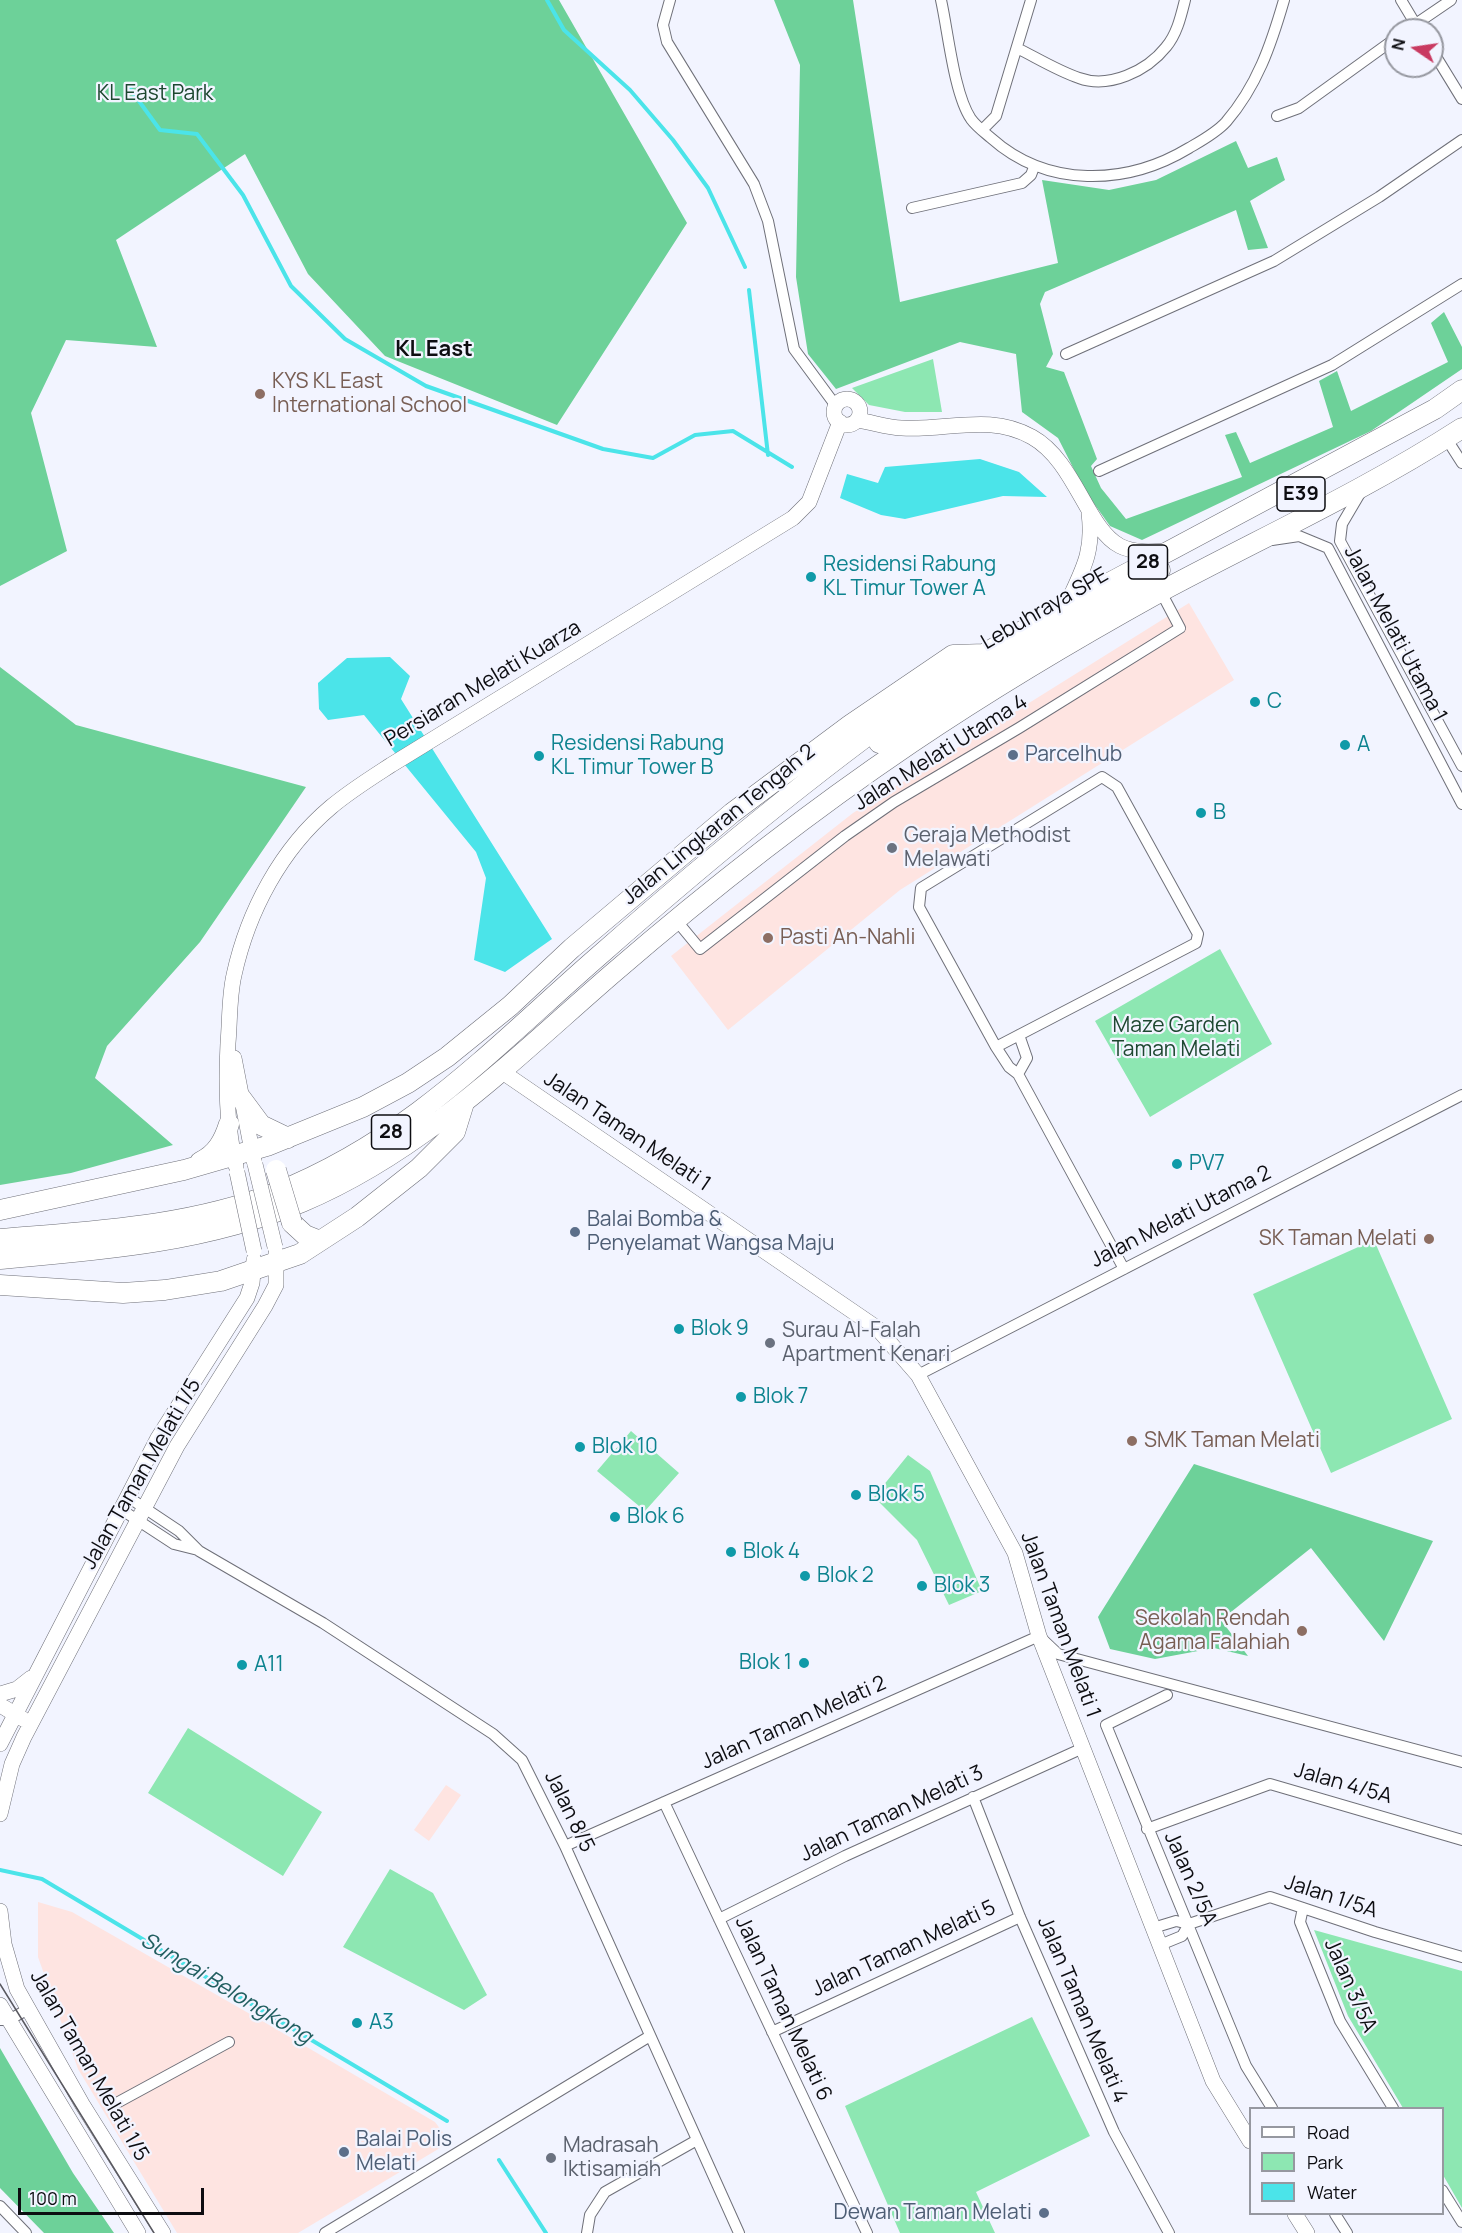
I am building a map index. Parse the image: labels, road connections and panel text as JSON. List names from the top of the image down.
{
  "streets": {
    "highway": [
      "E39",
      "28",
      "Lebuhraya SPE",
      "Jalan Lingkaran Tengah 2"
    ],
    "street": [
      "Jalan Melati Utama 1",
      "Persiaran Melati Kuarza",
      "Jalan Melati Utama 4",
      "Jalan Taman Melati 1",
      "Jalan Melati Utama 2",
      "Jalan Taman Melati 1/5",
      "Jalan Taman Melati 2",
      "Jalan 4/5A",
      "Jalan 8/5",
      "Jalan Taman Melati 3",
      "Jalan 2/5A",
      "Jalan 1/5A",
      "Jalan Taman Melati 5",
      "Jalan 3/5A",
      "Jalan Taman Melati 6",
      "Jalan Taman Melati 4"
    ]
  },
  "crossings": [
    ["28", "Jalan Melati Utama 1"],
    ["28", "Jalan Melati Utama 4"],
    ["28", "Jalan Taman Melati 1"],
    ["Lebuhraya SPE", "Jalan Lingkaran Tengah 2"],
    ["Persiaran Melati Kuarza", "Jalan Taman Melati 1/5"],
    ["Jalan Taman Melati 1", "Jalan Melati Utama 2"],
    ["Jalan Taman Melati 1", "Jalan Taman Melati 2"],
    ["Jalan Taman Melati 1", "Jalan Taman Melati 3"],
    ["Jalan Taman Melati 1", "Jalan 1/5A"],
    ["Jalan Taman Melati 1/5", "Jalan 8/5"],
    ["Jalan Taman Melati 2", "Jalan 8/5"],
    ["Jalan Taman Melati 2", "Jalan Taman Melati 6"],
    ["Jalan 4/5A", "Jalan 2/5A"],
    ["Jalan Taman Melati 3", "Jalan Taman Melati 6"],
    ["Jalan Taman Melati 3", "Jalan Taman Melati 4"],
    ["Jalan 2/5A", "Jalan 1/5A"],
    ["Jalan 1/5A", "Jalan 3/5A"],
    ["Jalan Taman Melati 5", "Jalan Taman Melati 6"],
    ["Jalan Taman Melati 5", "Jalan Taman Melati 4"]
  ],
  "districts": ["KL East"],
  "water": ["Sungai Belongkong"],
  "parks": ["KL East Park", "Maze Garden Taman Melati"],
  "places": [
    "KYS KL East International School",
    "Residensi Rabung KL Timur Tower A",
    "C",
    "A",
    "Parcelhub",
    "Residensi Rabung KL Timur Tower B",
    "B",
    "Geraja Methodist Melawati",
    "Pasti An-Nahli",
    "PV7",
    "Balai Bomba & Penyelamat Wangsa Maju",
    "SK Taman Melati",
    "Blok 9",
    "Surau Al-Falah Apartment Kenari",
    "Blok 7",
    "SMK Taman Melati",
    "Blok 10",
    "Blok 5",
    "Blok 6",
    "Blok 4",
    "Blok 2",
    "Blok 3",
    "Sekolah Rendah Agama Falahiah",
    "Blok 1",
    "A11",
    "A3",
    "Balai Polis Melati",
    "Madrasah Iktisamiah",
    "Dewan Taman Melati"
  ],
  "legend": ["Road", "Park", "Water"],
  "scale_bar": "100 m",
  "north": "left"
}
